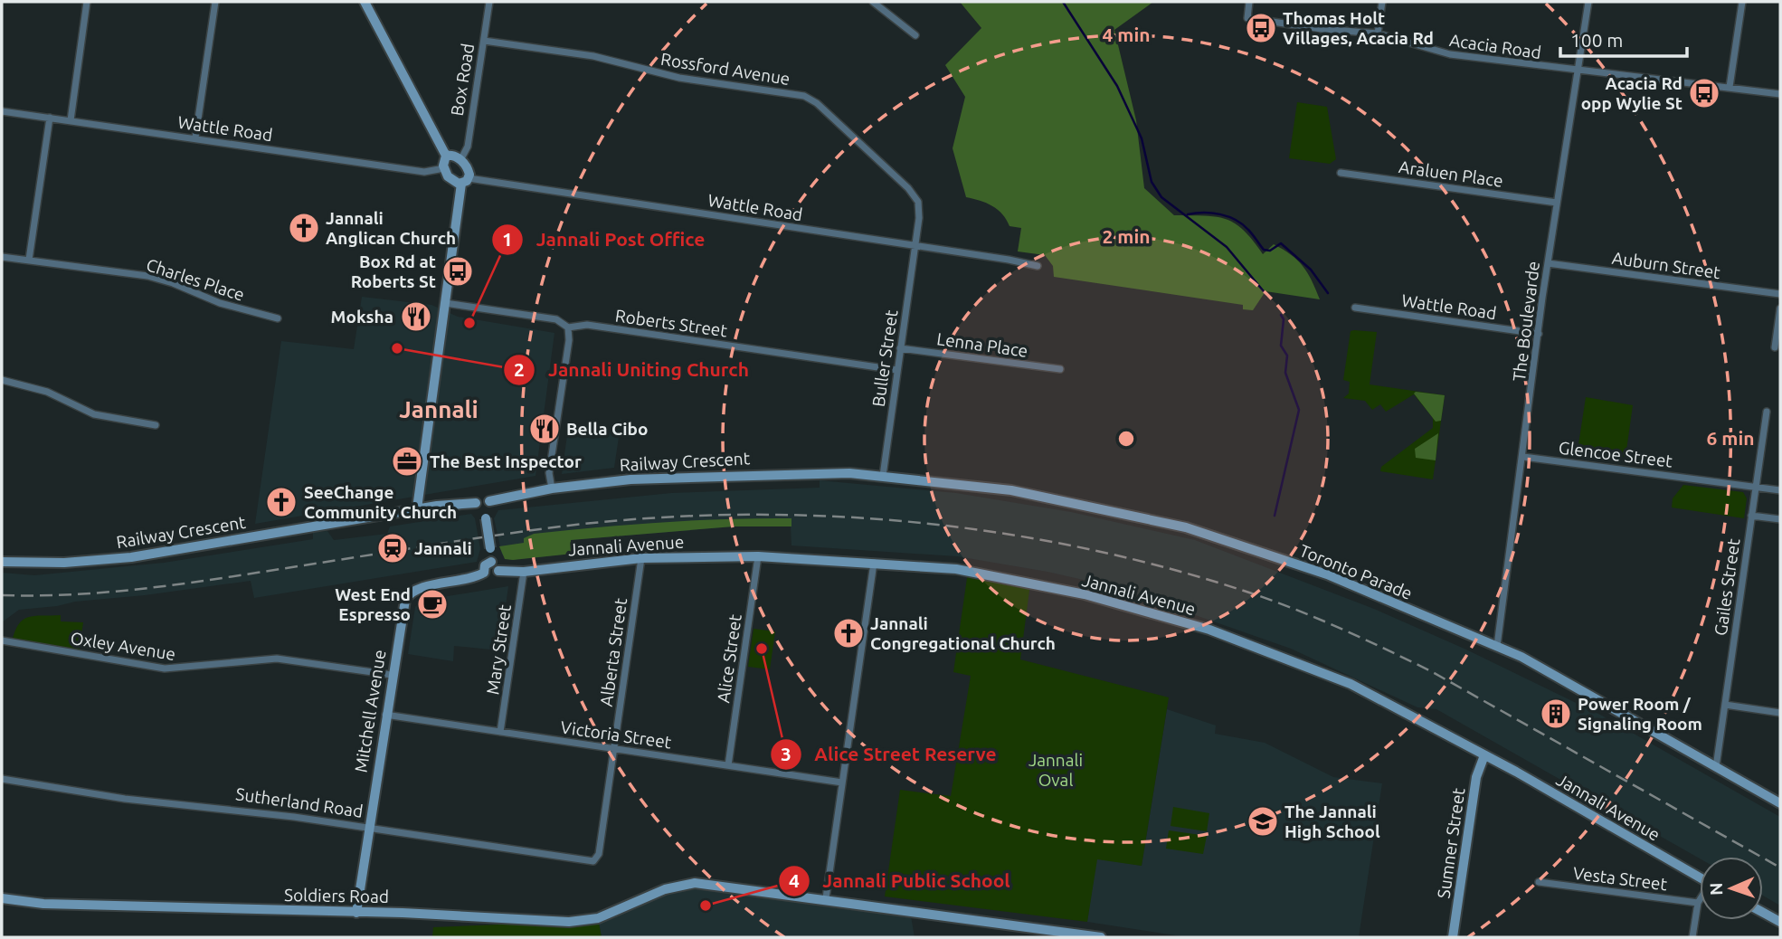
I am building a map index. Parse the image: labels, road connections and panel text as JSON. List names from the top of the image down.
{
  "streets": {
    "street": [
      "Acacia Road",
      "Rossford Avenue",
      "Box Road",
      "Wattle Road",
      "Araluen Place",
      "Auburn Street",
      "Charles Place",
      "The Boulevarde",
      "Roberts Street",
      "Lenna Place",
      "Buller Street",
      "Glencoe Street",
      "Railway Crescent",
      "Jannali Avenue",
      "Toronto Parade",
      "Gailes Street",
      "Oxley Avenue",
      "Mary Street",
      "Alberta Street",
      "Alice Street",
      "Mitchell Avenue",
      "Victoria Street",
      "Sutherland Road",
      "Sumner Street",
      "Vesta Street",
      "Soldiers Road"
    ]
  },
  "crossings": [
    ["Acacia Road", "The Boulevarde"],
    ["Rossford Avenue", "Box Road"],
    ["Rossford Avenue", "Wattle Road"],
    ["Rossford Avenue", "Buller Street"],
    ["Wattle Road", "The Boulevarde"],
    ["Wattle Road", "Buller Street"],
    ["Araluen Place", "The Boulevarde"],
    ["Auburn Street", "The Boulevarde"],
    ["The Boulevarde", "Glencoe Street"],
    ["The Boulevarde", "Toronto Parade"],
    ["Roberts Street", "Buller Street"],
    ["Lenna Place", "Buller Street"],
    ["Buller Street", "Railway Crescent"],
    ["Buller Street", "Toronto Parade"],
    ["Glencoe Street", "Gailes Street"],
    ["Railway Crescent", "Toronto Parade"],
    ["Jannali Avenue", "Mary Street"],
    ["Jannali Avenue", "Alberta Street"],
    ["Jannali Avenue", "Alice Street"],
    ["Jannali Avenue", "Mitchell Avenue"],
    ["Jannali Avenue", "Sumner Street"],
    ["Toronto Parade", "Gailes Street"],
    ["Oxley Avenue", "Mitchell Avenue"],
    ["Mary Street", "Victoria Street"],
    ["Alberta Street", "Victoria Street"],
    ["Alberta Street", "Sutherland Road"],
    ["Alice Street", "Victoria Street"],
    ["Mitchell Avenue", "Victoria Street"],
    ["Mitchell Avenue", "Sutherland Road"],
    ["Mitchell Avenue", "Soldiers Road"]
  ],
  "districts": ["Jannali"],
  "parks": ["Jannali Oval"],
  "places": {
    "bus stop": ["Thomas Holt Villages, Acacia Rd", "Acacia Rd opp Wylie St", "Box Rd at Roberts St"],
    "church": ["Jannali Anglican Church", "SeeChange Community Church", "Jannali Congregational Church"],
    "restaurant": ["Moksha", "Bella Cibo"],
    "other": [
      "Jannali Post Office",
      "Jannali Uniting Church",
      "Alice Street Reserve",
      "Jannali Public School"
    ],
    "office": ["The Best Inspector"],
    "station": ["Jannali"],
    "cafe": ["West End Espresso"],
    "building": ["Power Room / Signaling Room"],
    "school or university": ["The Jannali High School"]
  },
  "scale_bar": "100 m",
  "north": "left",
  "rings": ["4 min", "2 min", "6 min"]
}
